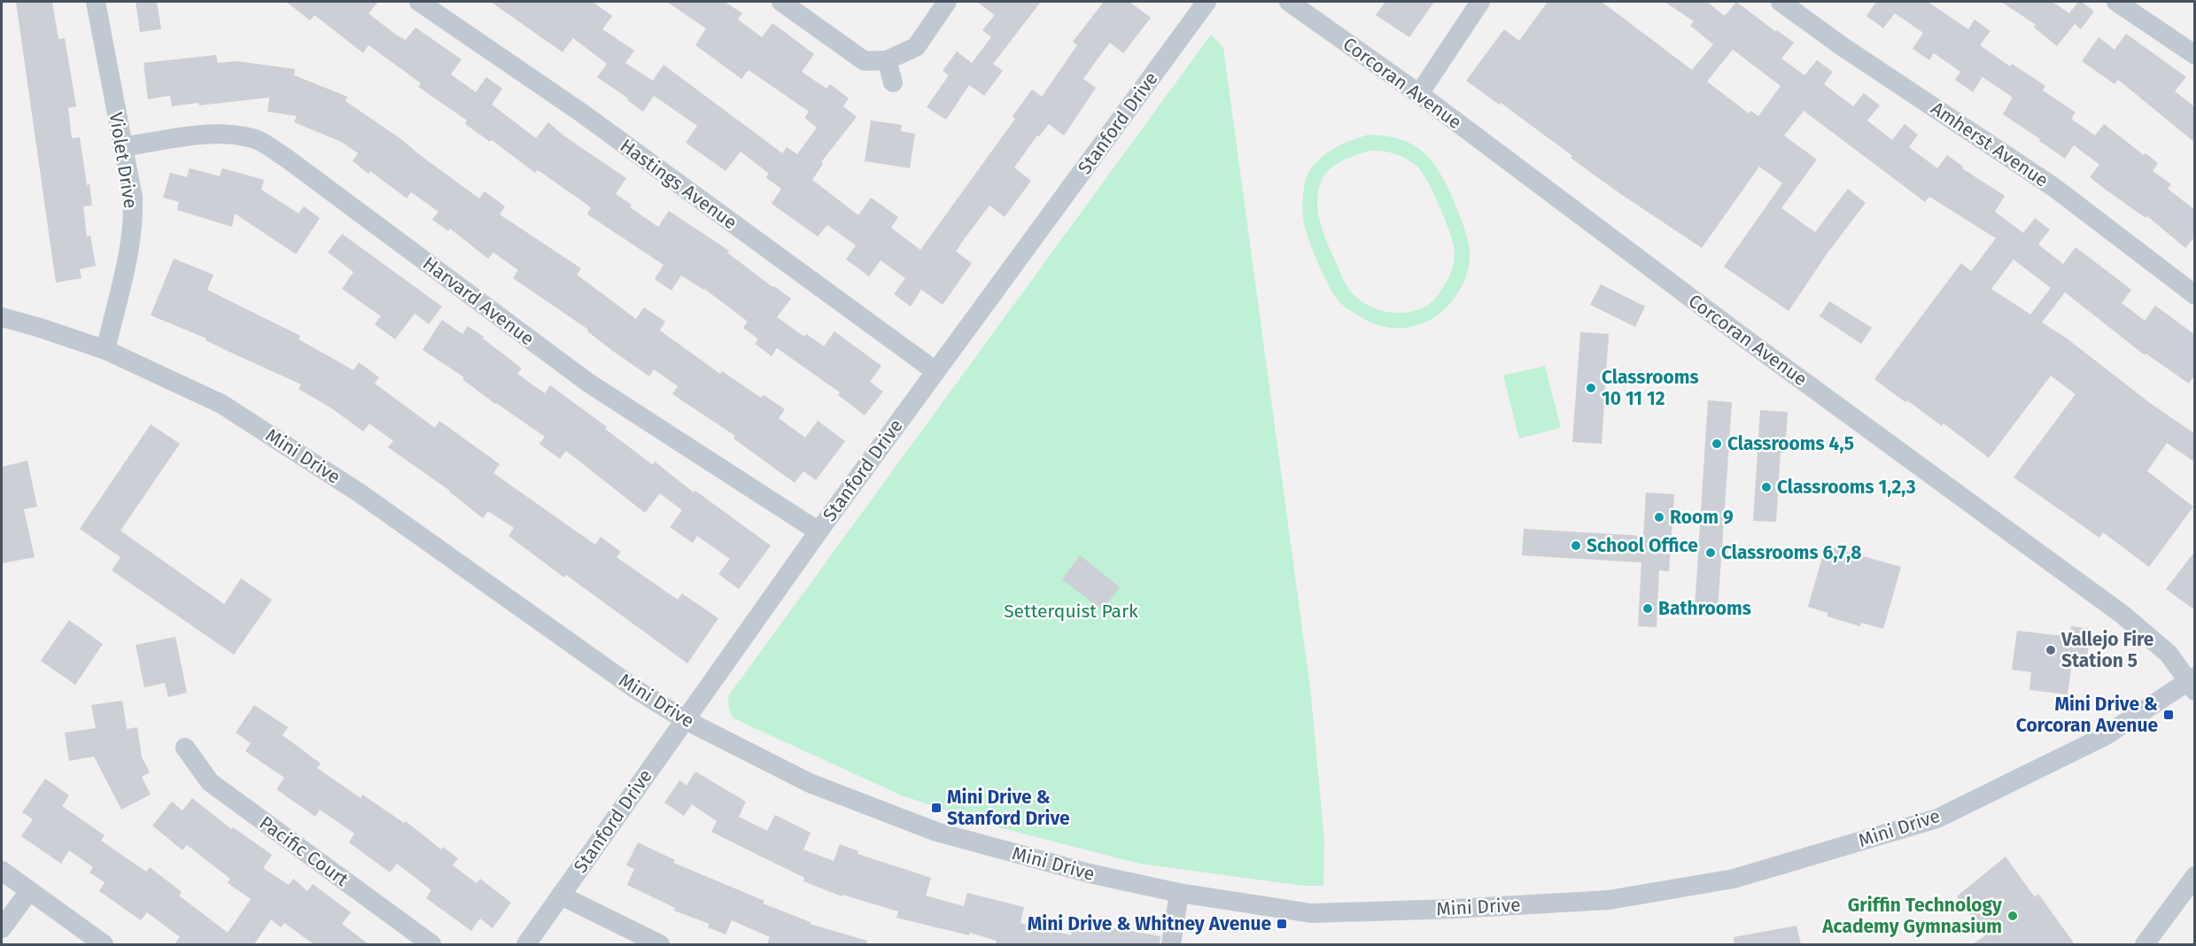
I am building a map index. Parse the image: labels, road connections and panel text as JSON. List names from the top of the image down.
{
  "streets": {
    "street": [
      "Corcoran Avenue",
      "Stanford Drive",
      "Amherst Avenue",
      "Violet Drive",
      "Hastings Avenue",
      "Harvard Avenue",
      "Mini Drive",
      "Pacific Court"
    ]
  },
  "crossings": [
    ["Corcoran Avenue", "Mini Drive"],
    ["Stanford Drive", "Hastings Avenue"],
    ["Stanford Drive", "Harvard Avenue"],
    ["Stanford Drive", "Mini Drive"],
    ["Violet Drive", "Harvard Avenue"],
    ["Violet Drive", "Mini Drive"]
  ],
  "parks": ["Setterquist Park"],
  "places": {
    "other": [
      "Classrooms 10 11 12",
      "Classrooms 4,5",
      "Classrooms 1,2,3",
      "Room 9",
      "School Office",
      "Classrooms 6,7,8",
      "Bathrooms",
      "Vallejo Fire Station 5",
      "Griffin Technology Academy Gymnasium"
    ],
    "transit": ["Mini Drive & Corcoran Avenue", "Mini Drive & Stanford Drive", "Mini Drive & Whitney Avenue"]
  }
}
